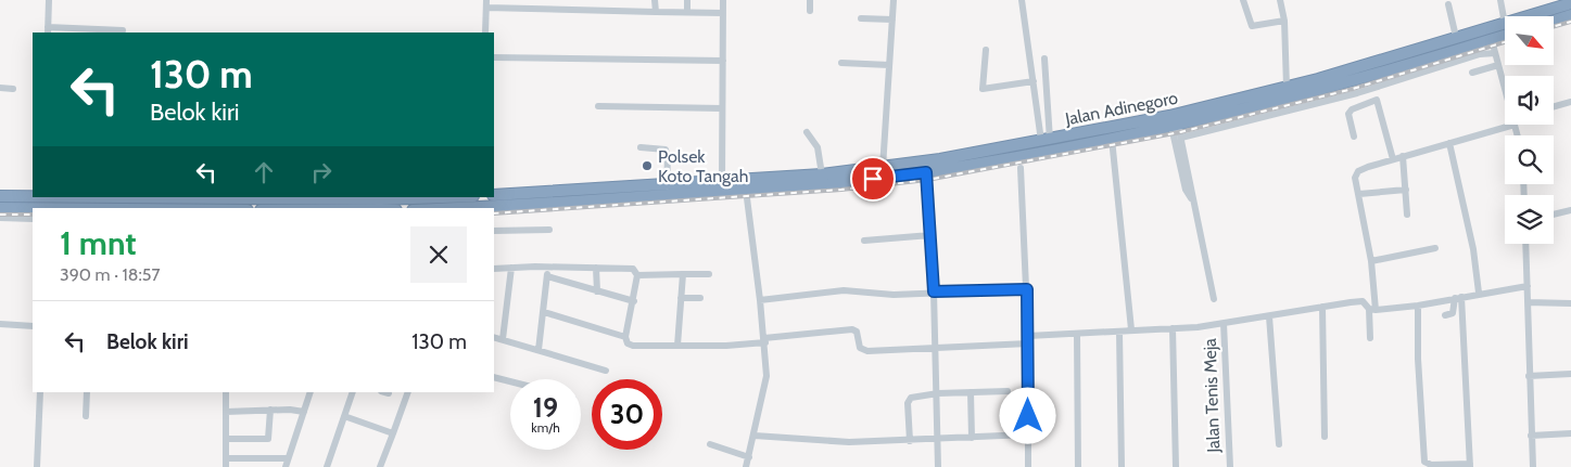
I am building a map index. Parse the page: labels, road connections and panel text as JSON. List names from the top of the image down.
{
  "streets": {
    "highway": ["Jalan Adinegoro"],
    "street": ["Jalan Tenis Meja"]
  },
  "places": ["Polsek Koto Tangah"],
  "north": "bottom right",
  "page": {
    "turn": ["130 m", "Belok kiri"],
    "heading": ["1 mnt", "390 m · 18:57"],
    "list": [
      {
        "name": "Belok kiri",
        "value": "130 m"
      }
    ],
    "speed": "19 km/h",
    "limit": "30"
  }
}
